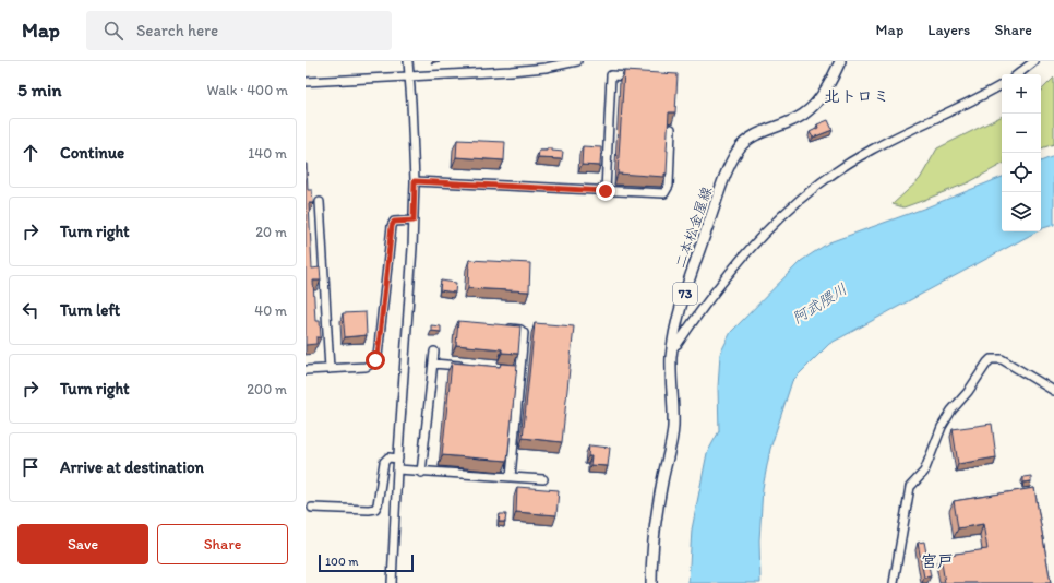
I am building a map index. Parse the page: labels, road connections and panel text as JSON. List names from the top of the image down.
{
  "streets": {
    "main road": ["二本松金屋線", "73"]
  },
  "districts": ["北トロミ", "宮戸"],
  "water": ["阿武隈川"],
  "scale_bar": "100 m",
  "page": {
    "header": "Map",
    "search": "Search here",
    "nav": ["Map", "Layers", "Share"],
    "heading": ["5 min", "Walk · 400 m"],
    "map_buttons": ["+", "−"],
    "list": [
      ["Continue", "140 m"],
      ["Turn right", "20 m"],
      ["Turn left", "40 m"],
      ["Turn right", "200 m"],
      "Arrive at destination"
    ],
    "buttons": ["Save", "Share"],
    "scale": "100 m"
  }
}
